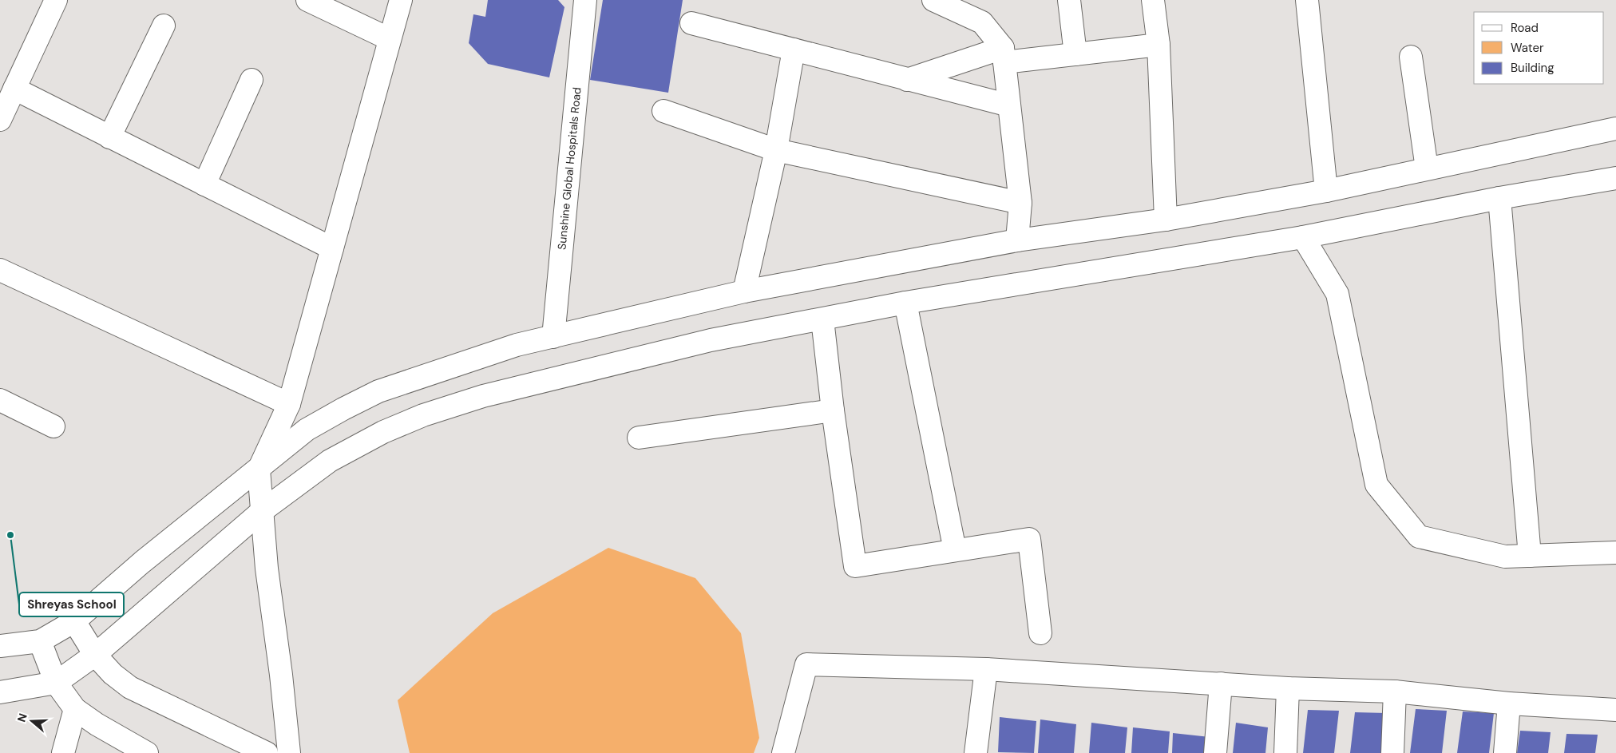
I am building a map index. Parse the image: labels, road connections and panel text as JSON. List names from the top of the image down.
{
  "streets": {
    "main road": ["Sunshine Global Hospitals Road"]
  },
  "places": ["Shreyas School"],
  "legend": ["Road", "Water", "Building"],
  "north": "left"
}
